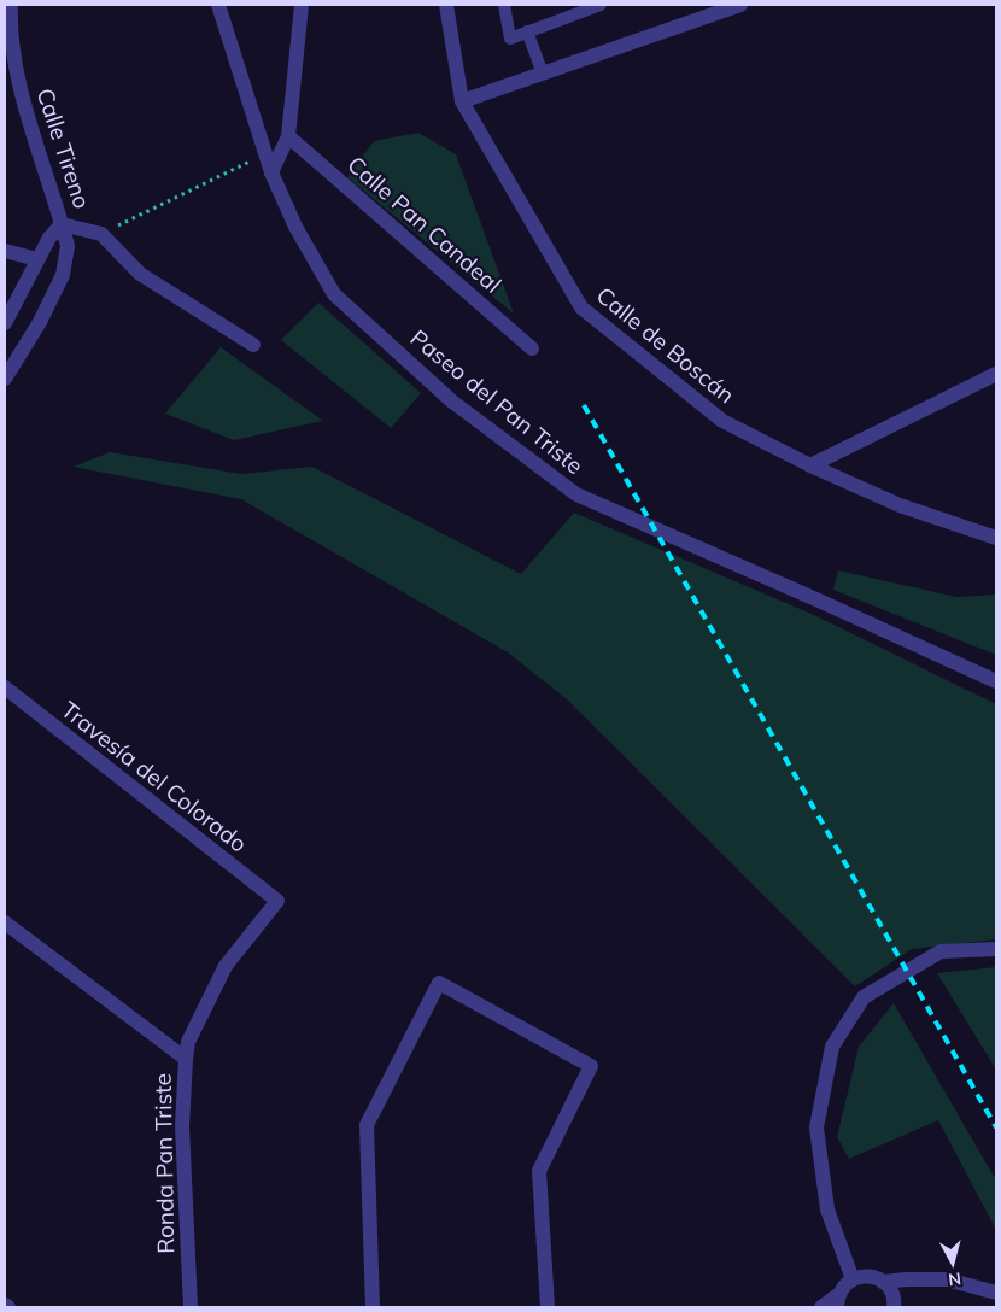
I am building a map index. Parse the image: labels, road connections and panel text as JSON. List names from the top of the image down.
{
  "streets": {
    "street": [
      "Calle Tireno",
      "Calle Pan Candeal",
      "Calle de Boscán",
      "Paseo del Pan Triste",
      "Travesía del Colorado",
      "Ronda Pan Triste"
    ]
  },
  "crossings": [
    ["Travesía del Colorado", "Ronda Pan Triste"]
  ],
  "north": "bottom"
}
